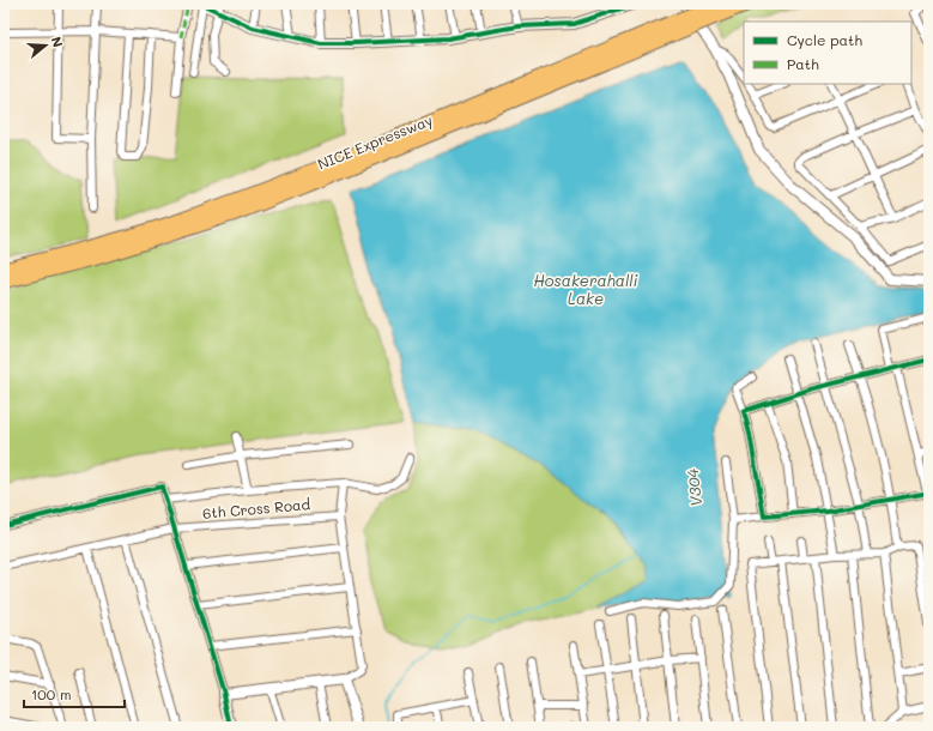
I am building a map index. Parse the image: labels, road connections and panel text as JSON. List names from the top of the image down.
{
  "streets": {
    "highway": ["NICE Expressway"],
    "street": ["6th Cross Road"]
  },
  "water": ["Hosakerahalli Lake", "V304"],
  "legend": ["Cycle path", "Path"],
  "scale_bar": "100 m",
  "north": "right"
}
